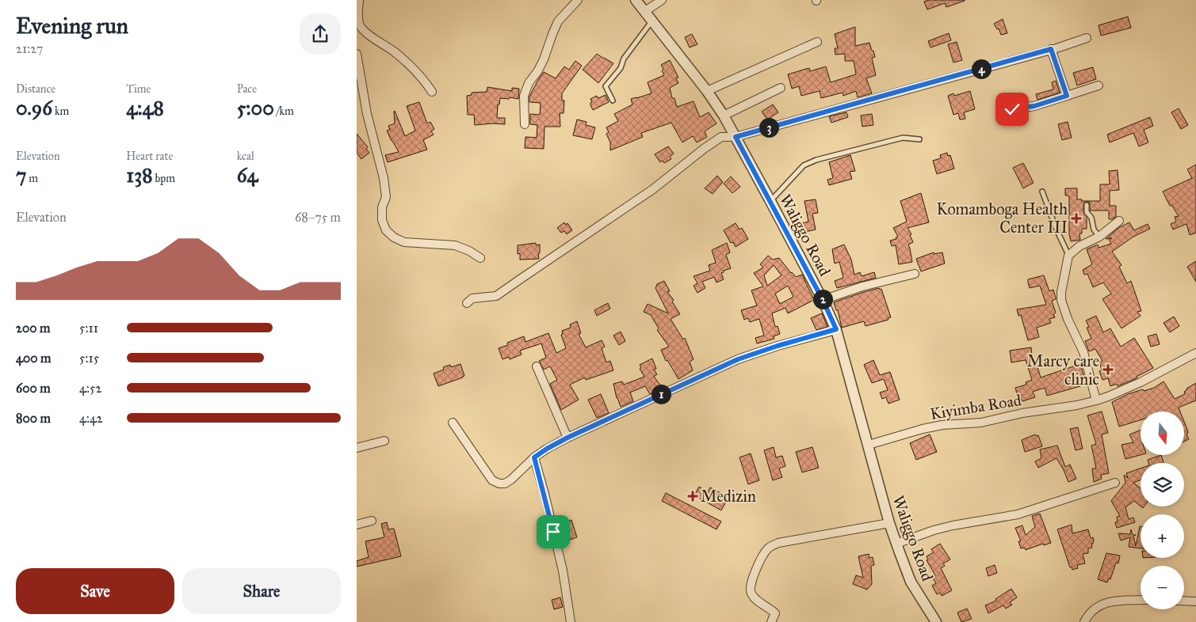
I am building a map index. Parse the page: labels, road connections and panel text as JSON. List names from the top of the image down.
{
  "streets": {
    "street": ["Waliggo Road", "Kiyimba Road"]
  },
  "crossings": [
    ["Waliggo Road", "Kiyimba Road"]
  ],
  "places": {
    "health": ["Komamboga Health Center III", "Marcy care clinic", "Medizin"]
  },
  "north": "bottom",
  "page": {
    "heading": ["Evening run", "21:27"],
    "pins": [
      "4",
      "3",
      "2",
      "1"
    ],
    "stats": [
      ["Distance", "0.96 km"],
      ["Time", "4:48"],
      ["Pace", "5:00 /km"],
      ["Elevation", "7 m"],
      ["Heart rate", "138 bpm"],
      ["kcal", "64"]
    ],
    "chart": ["Elevation", "68–75 m"],
    "list": [
      {
        "name": "200 m",
        "note": "5:11"
      },
      {
        "name": "400 m",
        "note": "5:15"
      },
      {
        "name": "600 m",
        "note": "4:52"
      },
      {
        "name": "800 m",
        "note": "4:42"
      }
    ],
    "map_buttons": ["+", "−"],
    "buttons": ["Save", "Share"]
  }
}
